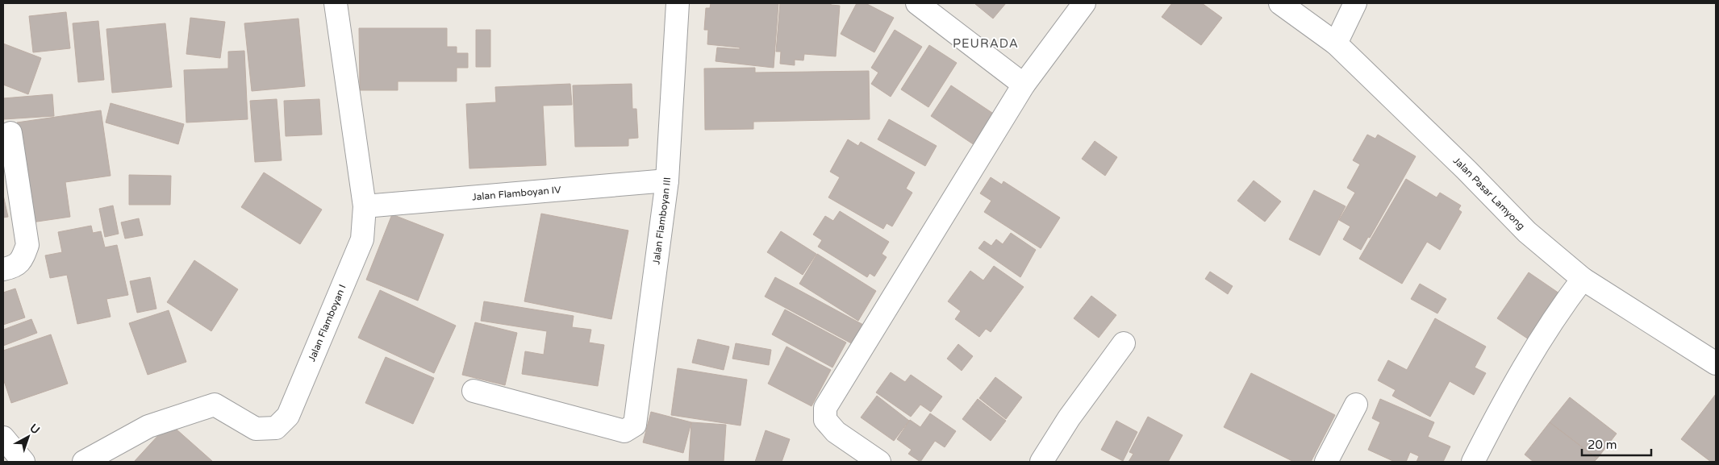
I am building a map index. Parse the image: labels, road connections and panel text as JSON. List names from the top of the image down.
{
  "streets": {
    "street": [
      "Jalan Flamboyan IV",
      "Jalan Pasar Lamyong",
      "Jalan Flamboyan III",
      "Jalan Flamboyan I"
    ]
  },
  "crossings": [
    ["Jalan Flamboyan IV", "Jalan Flamboyan III"],
    ["Jalan Flamboyan IV", "Jalan Flamboyan I"]
  ],
  "districts": ["PEURADA"],
  "scale_bar": "20 m",
  "north": "top right"
}
